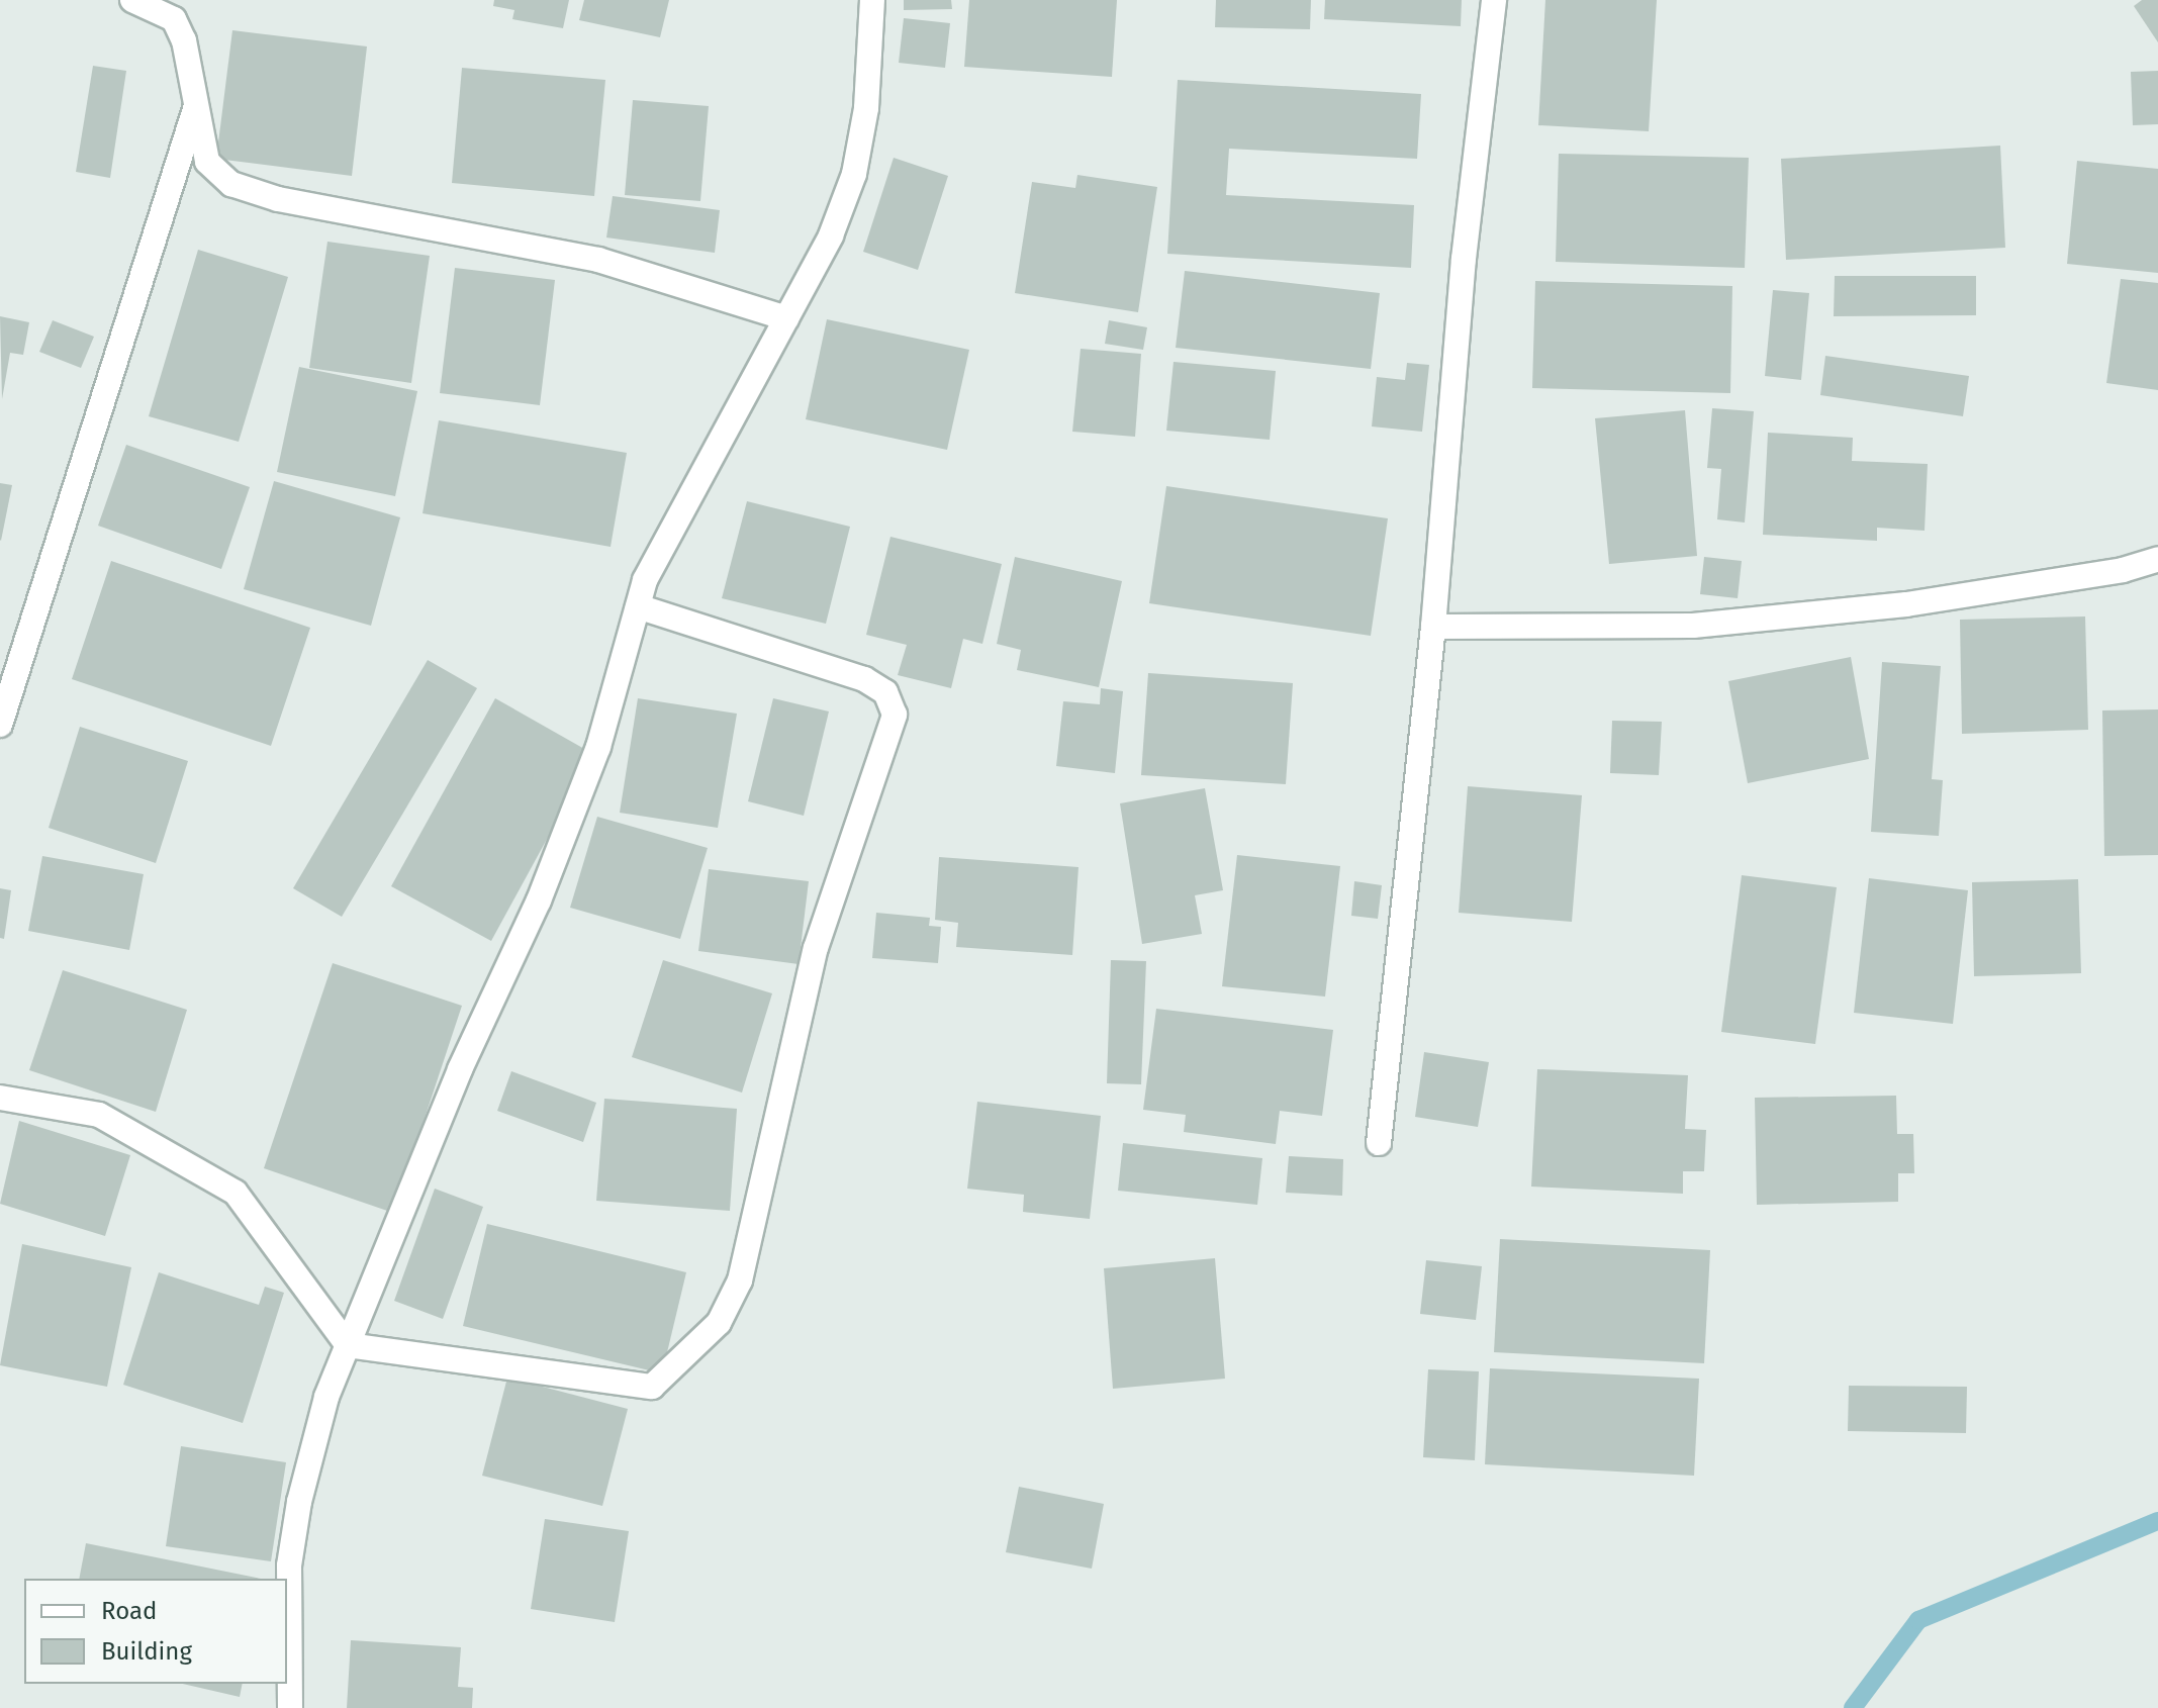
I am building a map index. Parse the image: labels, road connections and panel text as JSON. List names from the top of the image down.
{
  "legend": ["Road", "Building"]
}
